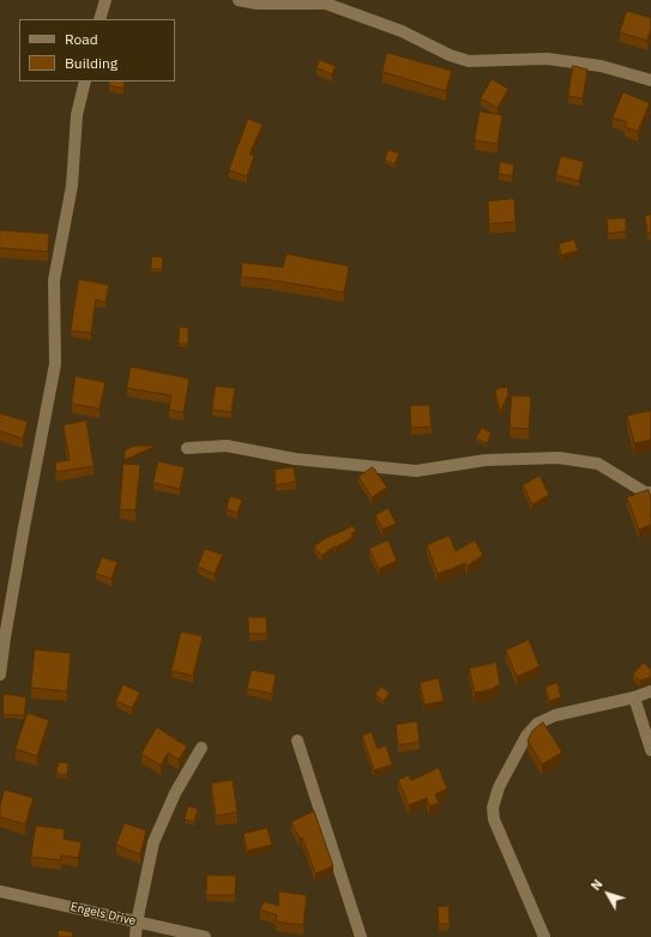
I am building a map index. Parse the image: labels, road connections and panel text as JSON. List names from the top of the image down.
{
  "streets": {
    "street": ["Engels Drive"]
  },
  "legend": ["Road", "Building"],
  "north": "top left"
}
